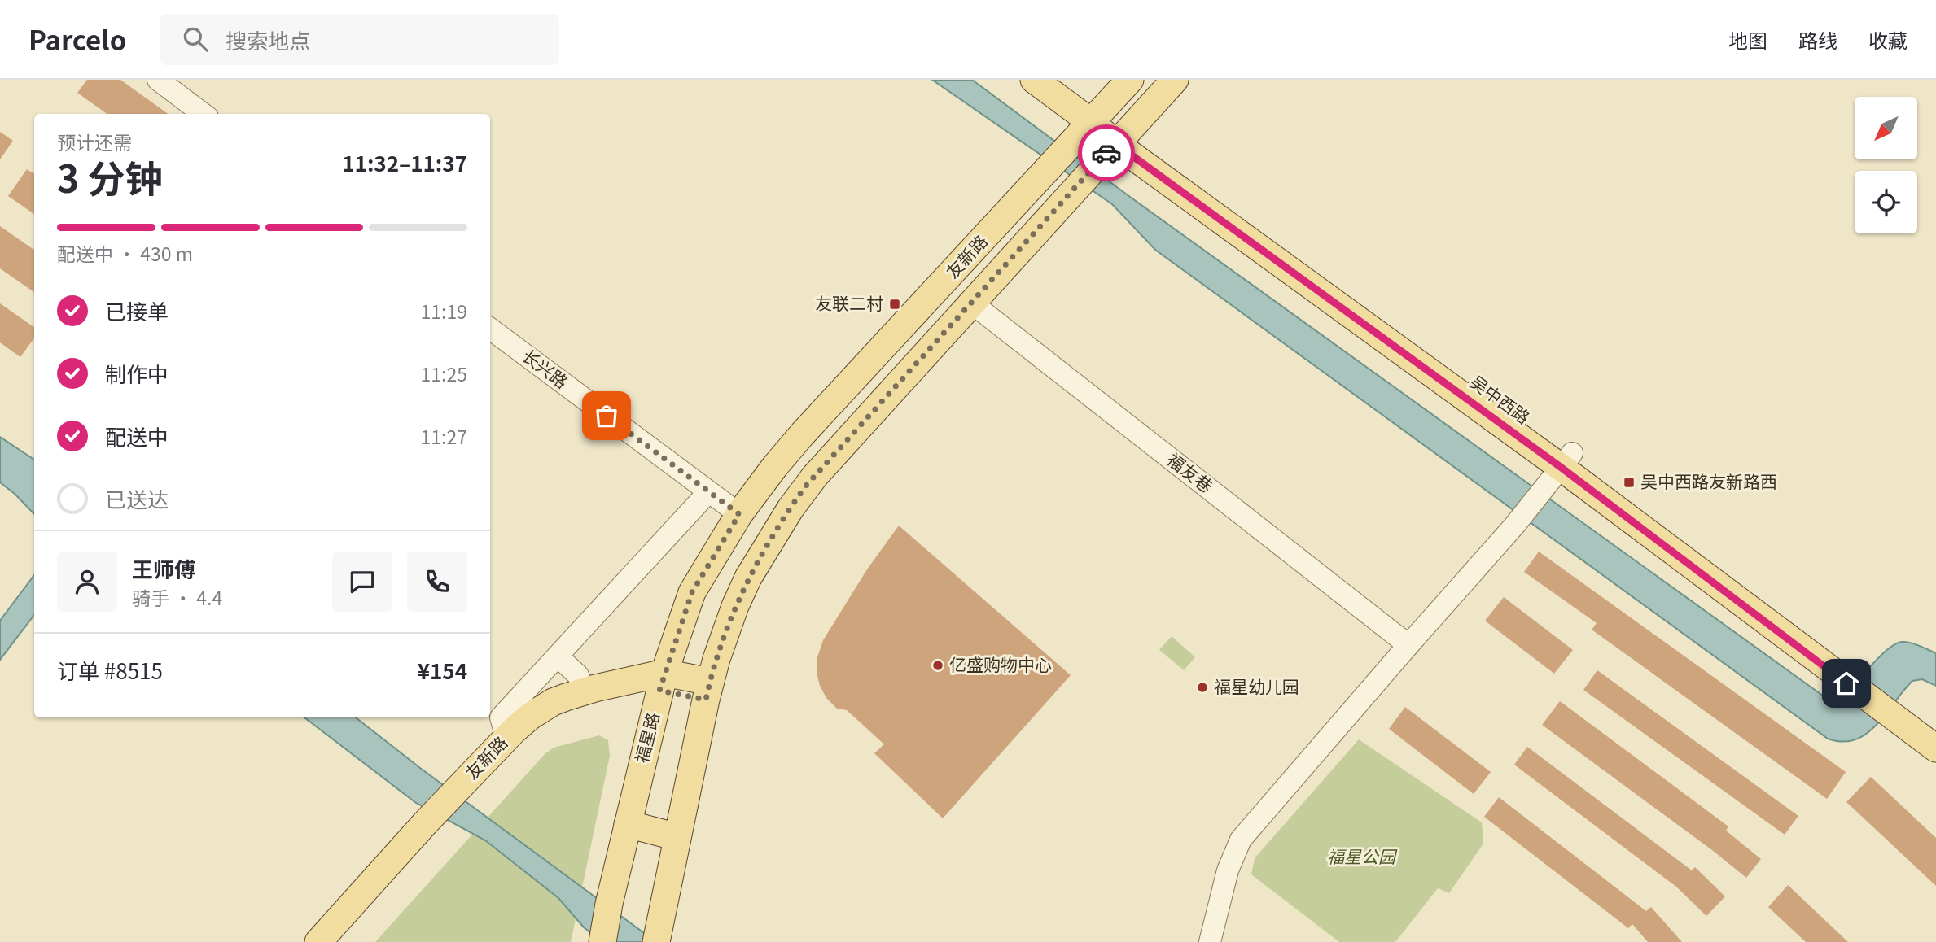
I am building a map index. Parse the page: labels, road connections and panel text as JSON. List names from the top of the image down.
{
  "streets": {
    "main road": ["友新路", "吴中西路", "福星路"],
    "street": ["长兴路", "福友巷"]
  },
  "crossings": [
    ["友新路", "吴中西路"],
    ["友新路", "福友巷"],
    ["友新路", "福星路"],
    ["长兴路", "福星路"]
  ],
  "parks": ["福星公园"],
  "places": {
    "transit": ["友联二村", "吴中西路友新路西"],
    "other": ["亿盛购物中心", "福星幼儿园"]
  },
  "north": "bottom left",
  "page": {
    "header": "Parcelo",
    "search": "搜索地点",
    "nav": ["地图", "路线", "收藏"],
    "heading": ["3 分钟", "预计还需", "11:32–11:37"],
    "panel": [
      "王师傅",
      "骑手 · 4.4",
      "订单 #8515",
      "¥154"
    ],
    "bar": "配送中 · 430 m",
    "list": [
      ["已接单", "11:19"],
      ["制作中", "11:25"],
      ["配送中", "11:27"],
      "已送达"
    ]
  }
}
